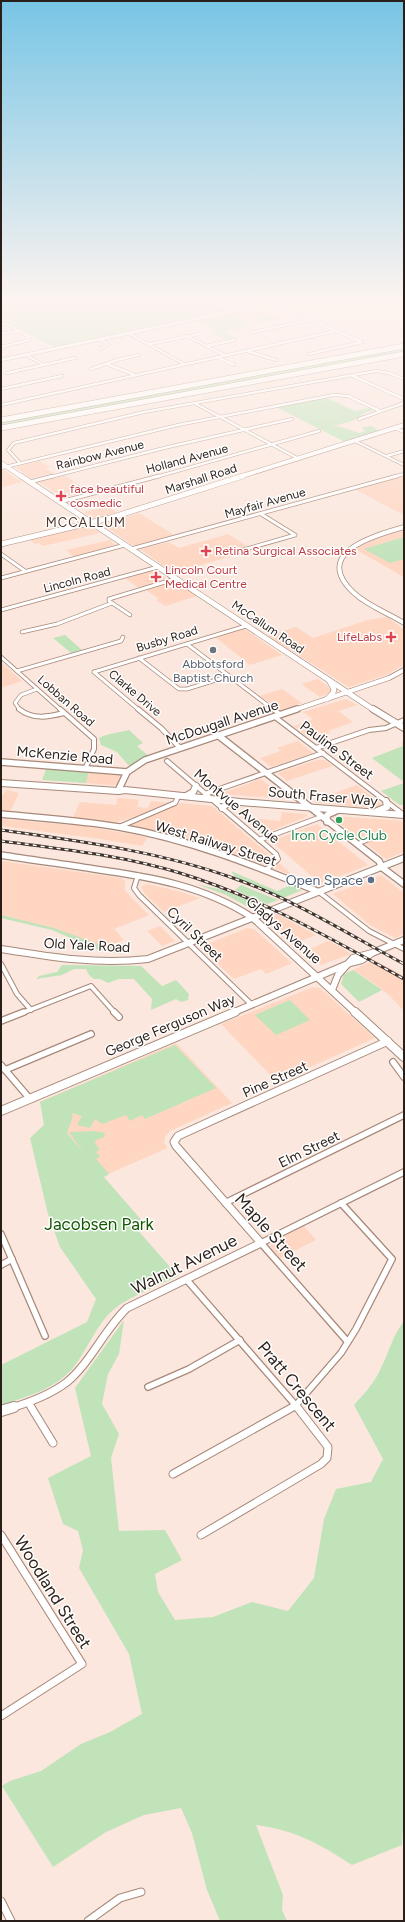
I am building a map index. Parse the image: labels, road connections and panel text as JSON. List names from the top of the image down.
{
  "streets": {
    "main road": [
      "Marshall Road",
      "McCallum Road",
      "South Fraser Way",
      "Gladys Avenue",
      "Old Yale Road",
      "George Ferguson Way"
    ],
    "street": [
      "Rainbow Avenue",
      "Holland Avenue",
      "Mayfair Avenue",
      "Lincoln Road",
      "Busby Road",
      "Clarke Drive",
      "Lobban Road",
      "McDougall Avenue",
      "Pauline Street",
      "McKenzie Road",
      "Montvue Avenue",
      "West Railway Street",
      "Cyril Street",
      "Pine Street",
      "Elm Street",
      "Maple Street",
      "Walnut Avenue",
      "Pratt Crescent",
      "Woodland Street"
    ]
  },
  "crossings": [
    ["Rainbow Avenue", "McCallum Road"],
    ["Holland Avenue", "McCallum Road"],
    ["Marshall Road", "McCallum Road"],
    ["Mayfair Avenue", "McCallum Road"],
    ["Lincoln Road", "McCallum Road"],
    ["McCallum Road", "Busby Road"],
    ["McCallum Road", "McDougall Avenue"],
    ["Busby Road", "Clarke Drive"],
    ["Busby Road", "Pauline Street"],
    ["Clarke Drive", "McDougall Avenue"],
    ["Lobban Road", "McKenzie Road"],
    ["McDougall Avenue", "Pauline Street"],
    ["McDougall Avenue", "McKenzie Road"],
    ["Pauline Street", "South Fraser Way"],
    ["South Fraser Way", "Montvue Avenue"],
    ["Montvue Avenue", "West Railway Street"],
    ["West Railway Street", "Old Yale Road"],
    ["West Railway Street", "George Ferguson Way"],
    ["Gladys Avenue", "Cyril Street"],
    ["Gladys Avenue", "Old Yale Road"],
    ["Gladys Avenue", "George Ferguson Way"],
    ["Gladys Avenue", "Pine Street"],
    ["Cyril Street", "Old Yale Road"],
    ["Cyril Street", "George Ferguson Way"],
    ["Pine Street", "Maple Street"],
    ["Elm Street", "Maple Street"],
    ["Maple Street", "Walnut Avenue"],
    ["Walnut Avenue", "Pratt Crescent"]
  ],
  "districts": ["MCCALLUM"],
  "parks": ["Jacobsen Park"],
  "places": {
    "health": [
      "face beautiful cosmedic",
      "Retina Surgical Associates",
      "Lincoln Court Medical Centre",
      "LifeLabs"
    ],
    "other": ["Abbotsford Baptist Church", "Iron Cycle Club", "Open Space"]
  }
}
